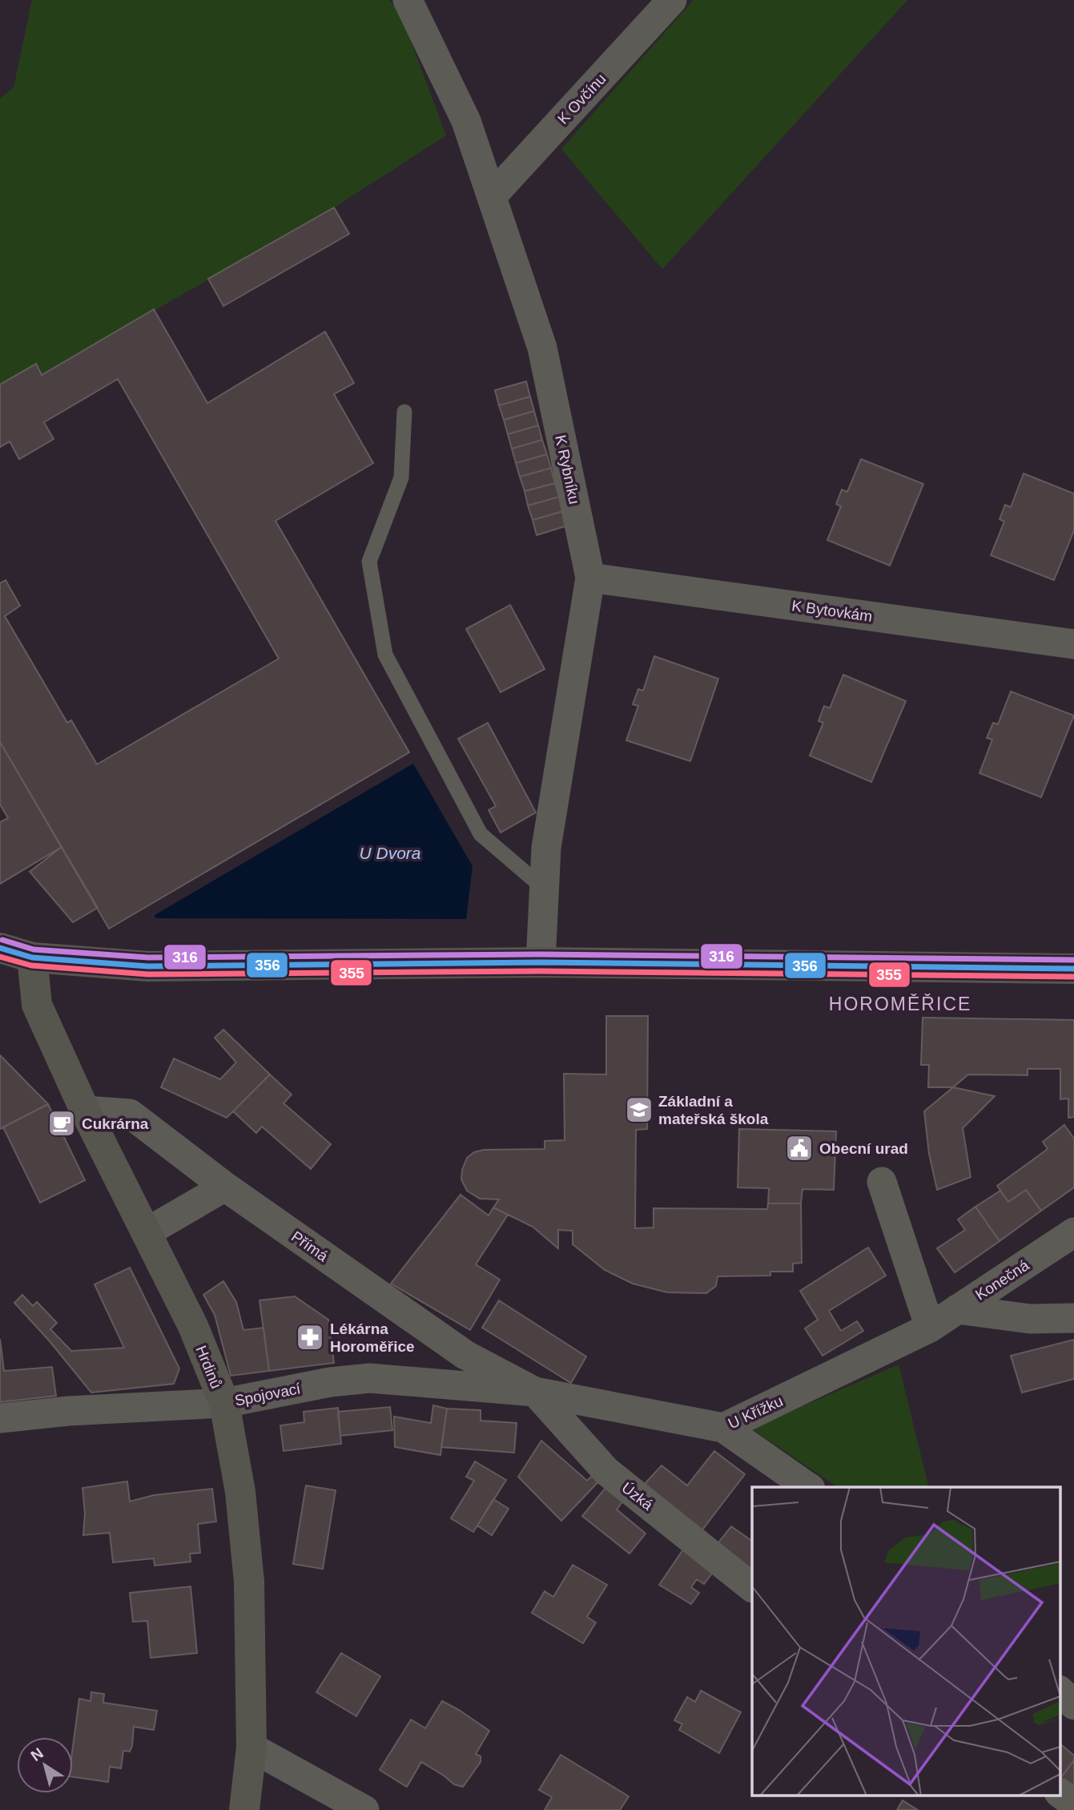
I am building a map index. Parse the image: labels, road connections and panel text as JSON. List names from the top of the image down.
{
  "streets": {
    "main road": ["Hrdinů"],
    "street": [
      "K Ovčínu",
      "K Rybníku",
      "K Bytovkám",
      "Přímá",
      "Konečná",
      "Spojovací",
      "U Křížku",
      "Úzká"
    ]
  },
  "crossings": [
    ["K Ovčínu", "K Rybníku"],
    ["K Rybníku", "K Bytovkám"],
    ["Přímá", "Hrdinů"],
    ["Přímá", "Spojovací"],
    ["Přímá", "U Křížku"],
    ["Přímá", "Úzká"],
    ["Konečná", "U Křížku"],
    ["Hrdinů", "Spojovací"],
    ["Spojovací", "U Křížku"],
    ["Spojovací", "Úzká"],
    ["U Křížku", "Úzká"]
  ],
  "districts": ["HOROMĚŘICE"],
  "water": ["U Dvora"],
  "places": {
    "school or university": ["Základní a mateřská škola"],
    "cafe": ["Cukrárna"],
    "public building": ["Obecní urad"],
    "pharmacy": ["Lékárna Horoměřice"]
  },
  "lines": ["transit line 316", "transit line 356", "transit line 355"],
  "north": "top left"
}
